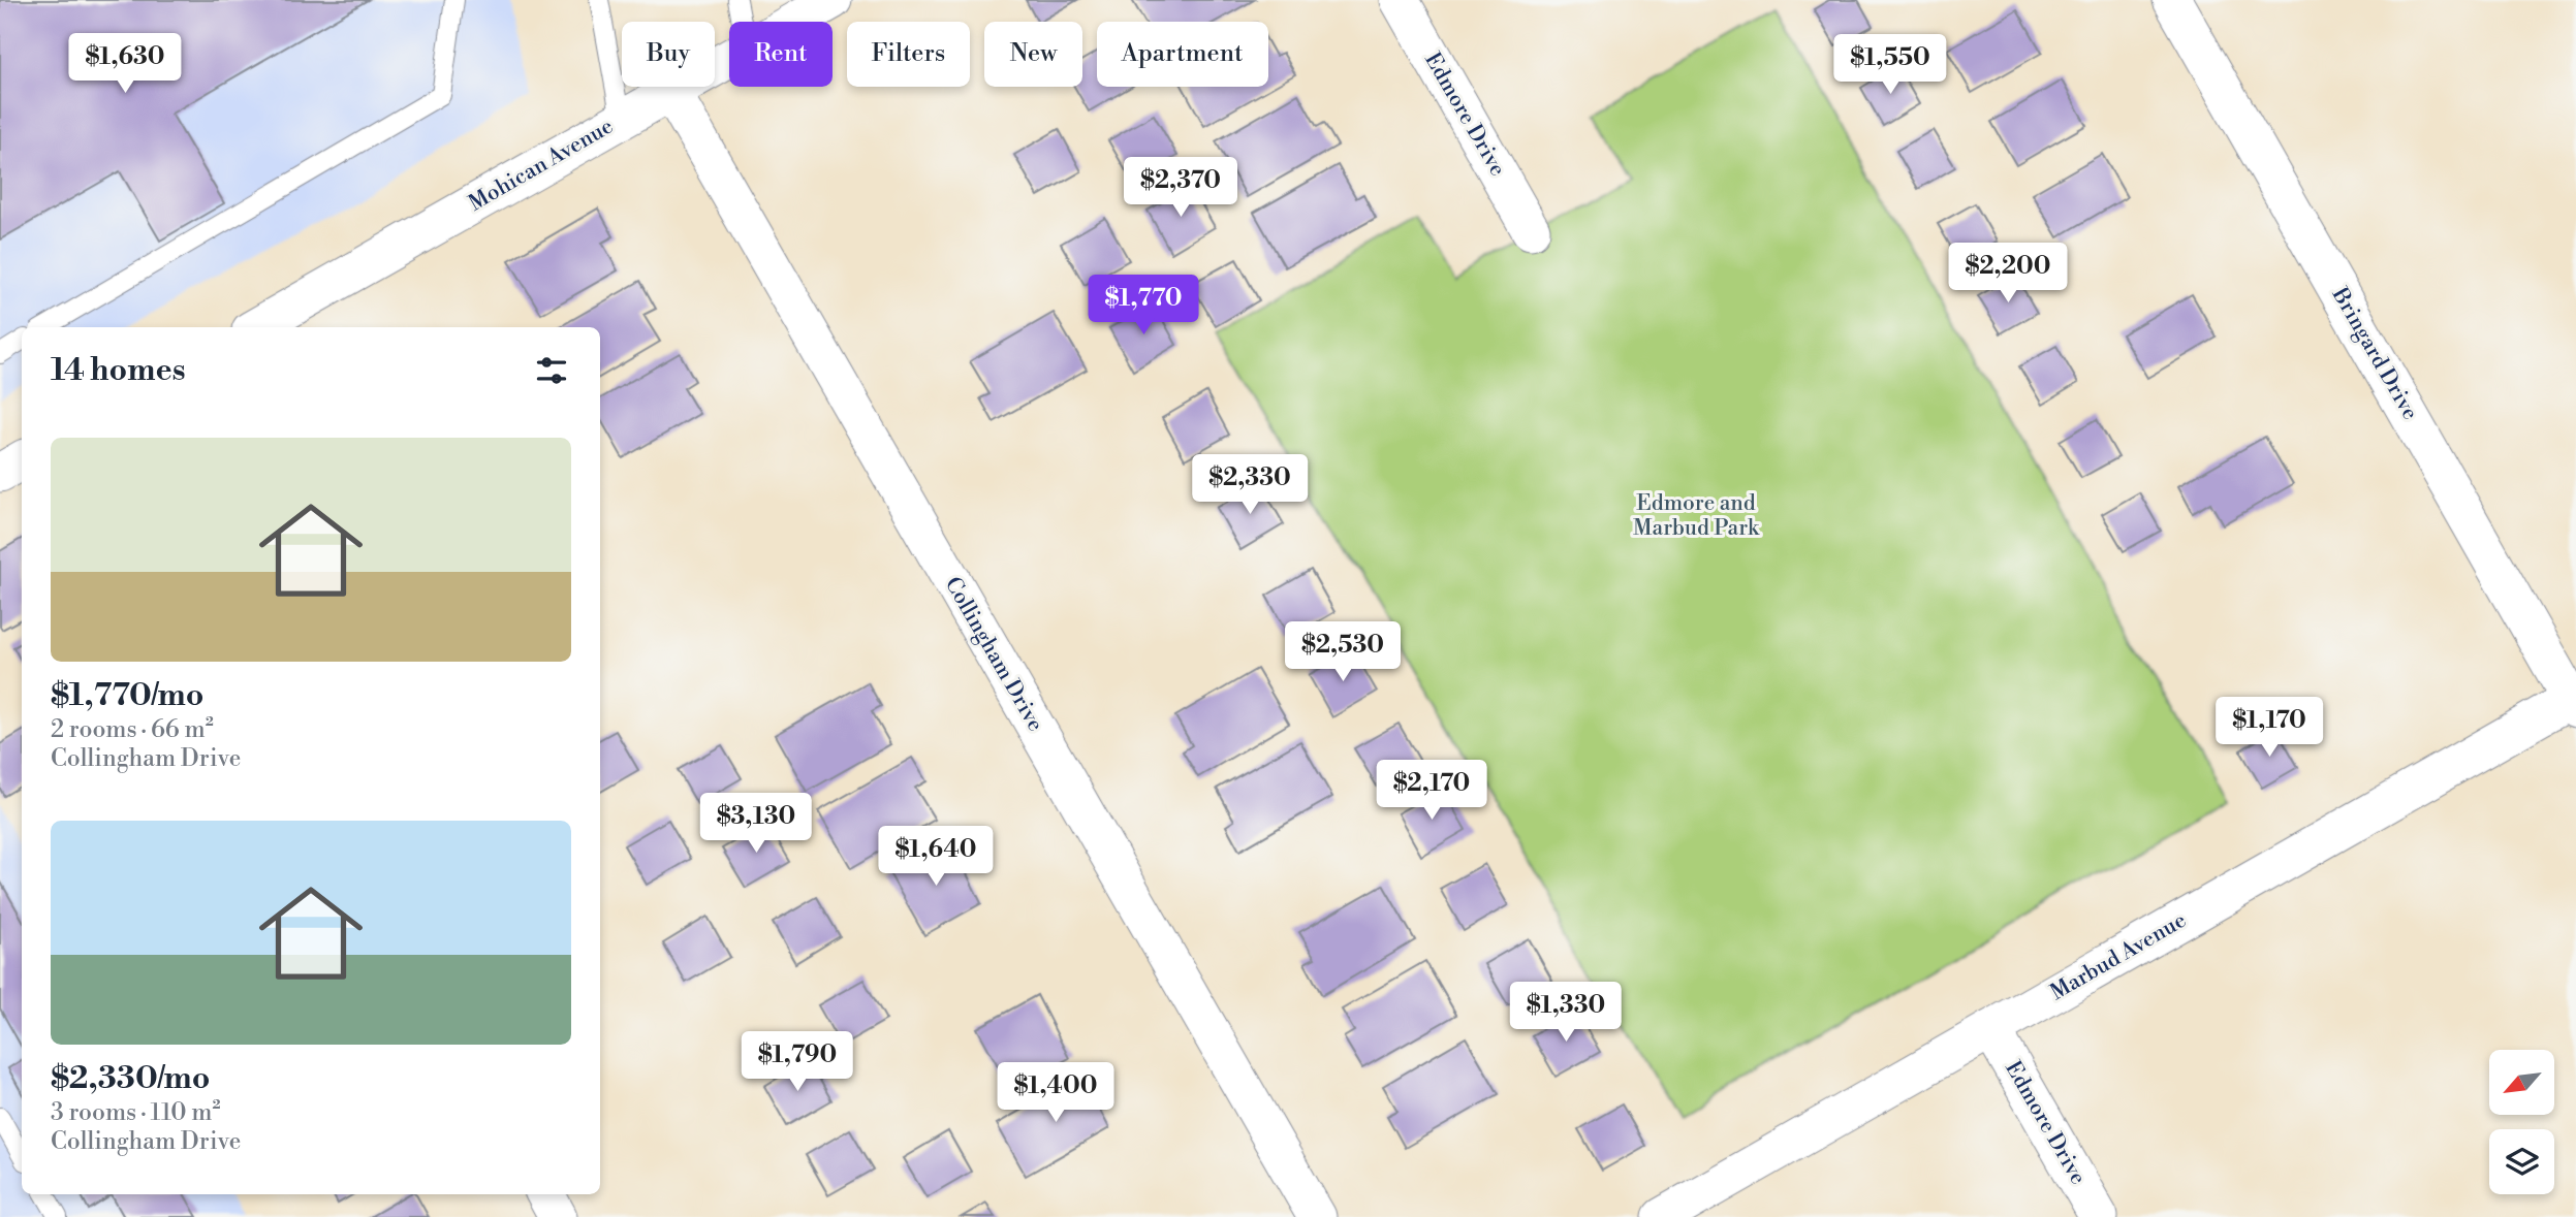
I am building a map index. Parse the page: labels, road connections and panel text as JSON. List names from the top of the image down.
{
  "streets": {
    "street": [
      "Edmore Drive",
      "Mohican Avenue",
      "Bringard Drive",
      "Collingham Drive",
      "Marbud Avenue"
    ]
  },
  "crossings": [
    ["Edmore Drive", "Marbud Avenue"],
    ["Mohican Avenue", "Collingham Drive"],
    ["Bringard Drive", "Marbud Avenue"]
  ],
  "parks": ["Edmore and Marbud Park"],
  "north": "bottom left",
  "page": {
    "chip": [
      "Buy",
      "Rent",
      "Filters",
      "New",
      "Apartment"
    ],
    "price": [
      "$1,630",
      "$1,550",
      "$2,370",
      "$2,200",
      "$1,770",
      "$2,330",
      "$2,530",
      "$1,170",
      "$2,170",
      "$3,130",
      "$1,640",
      "$1,330",
      "$1,790",
      "$1,400"
    ],
    "heading": "14 homes",
    "list": [
      {
        "name": "$1,770/mo",
        "note": "2 rooms · 66 m² · Collingham Drive"
      },
      {
        "name": "$2,330/mo",
        "note": "3 rooms · 110 m² · Collingham Drive"
      }
    ]
  }
}
